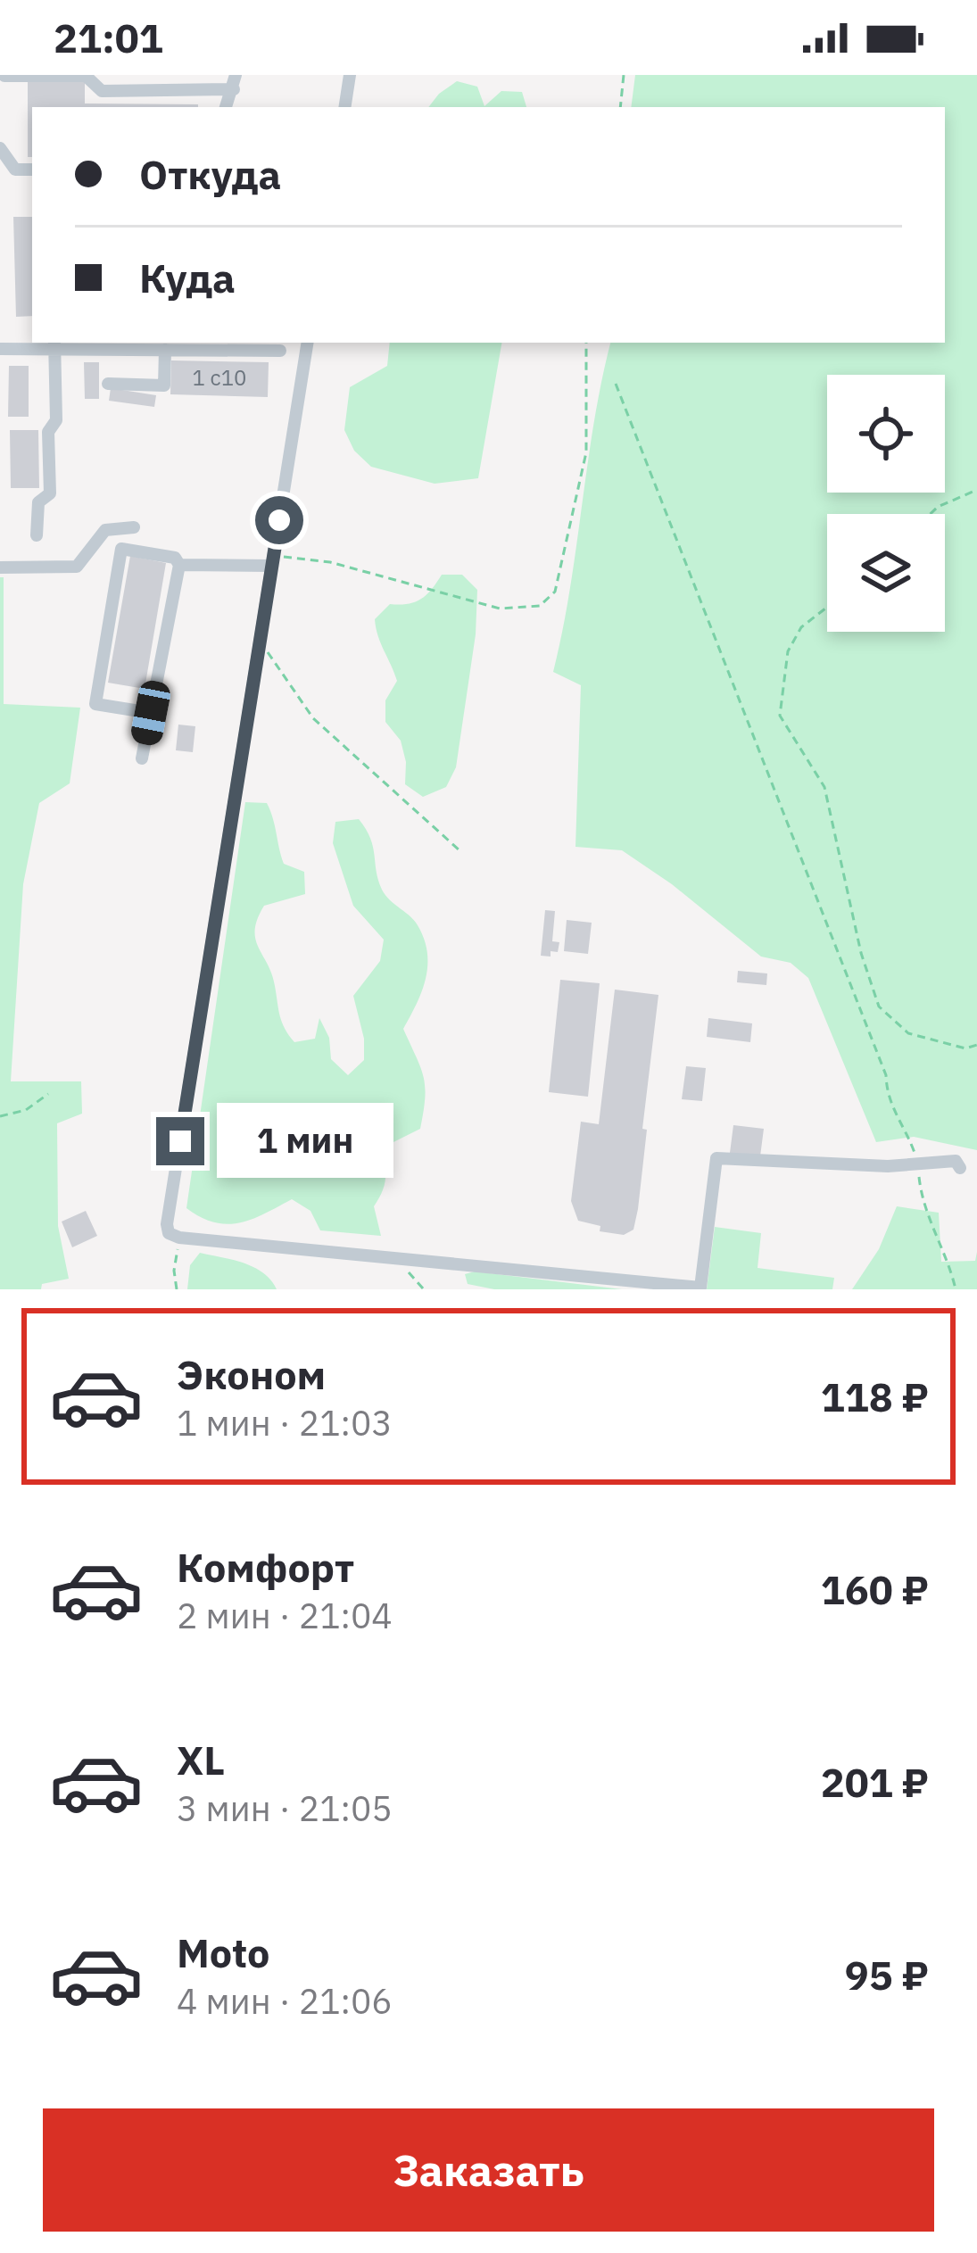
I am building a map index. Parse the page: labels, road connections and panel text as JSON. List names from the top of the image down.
{
  "house_numbers": ["1 с10"],
  "page": {
    "status": "21:01",
    "banner": ["Откуда", "Куда"],
    "bubble": "1 мин",
    "list": [
      {
        "name": "Эконом",
        "note": "1 мин · 21:03",
        "value": "118 ₽"
      },
      {
        "name": "Комфорт",
        "note": "2 мин · 21:04",
        "value": "160 ₽"
      },
      {
        "name": "XL",
        "note": "3 мин · 21:05",
        "value": "201 ₽"
      },
      {
        "name": "Moto",
        "note": "4 мин · 21:06",
        "value": "95 ₽"
      }
    ],
    "buttons": "Заказать"
  }
}
